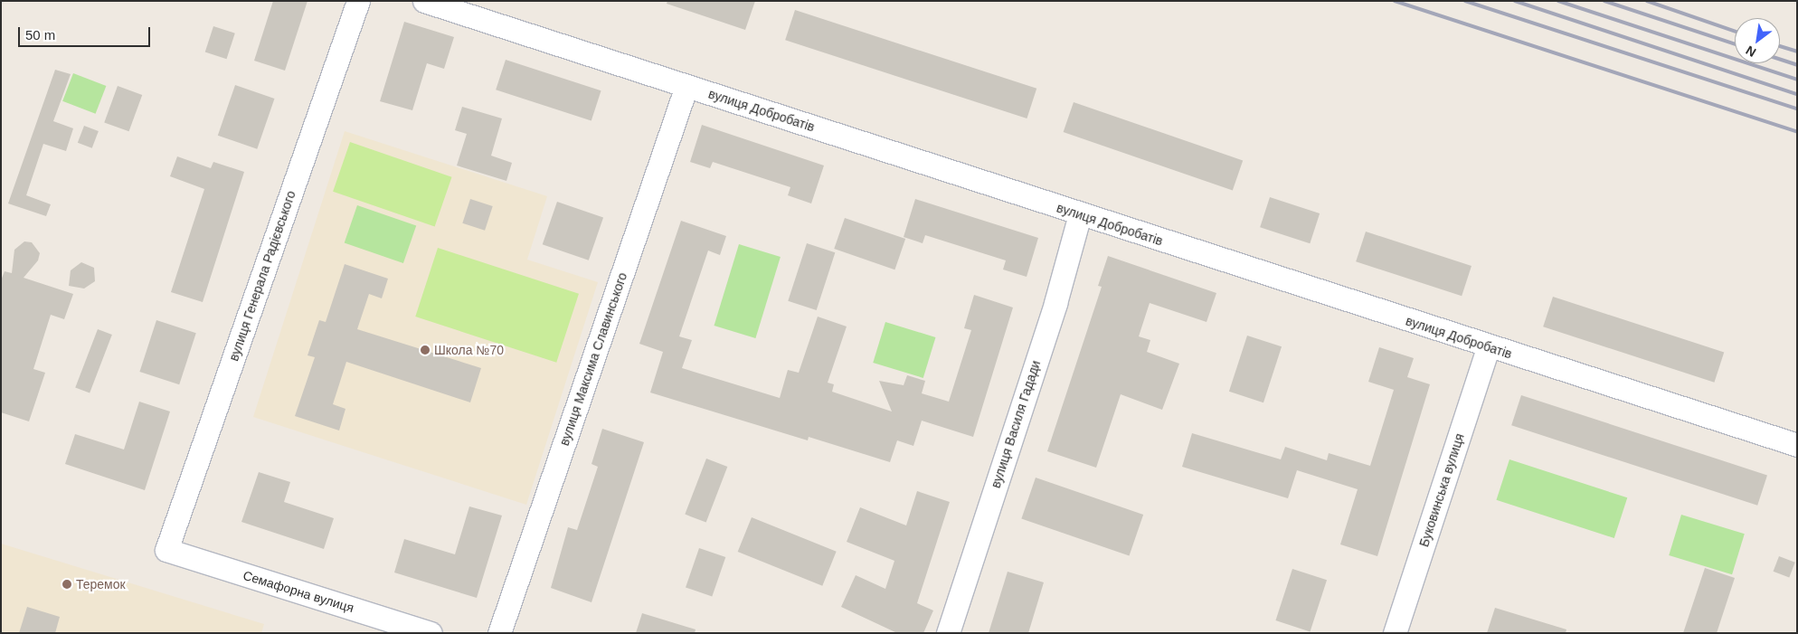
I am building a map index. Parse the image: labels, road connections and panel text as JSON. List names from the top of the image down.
{
  "streets": {
    "street": [
      "вулиця Добробатів",
      "вулиця Генерала Радієвського",
      "вулиця Максима Славинського",
      "вулиця Василя Гадади",
      "Буковинська вулиця",
      "Семафорна вулиця"
    ]
  },
  "crossings": [
    ["вулиця Добробатів", "вулиця Максима Славинського"],
    ["вулиця Добробатів", "вулиця Василя Гадади"],
    ["вулиця Добробатів", "Буковинська вулиця"],
    ["вулиця Генерала Радієвського", "Семафорна вулиця"]
  ],
  "places": ["Школа №70", "Теремок"],
  "scale_bar": "50 m",
  "north": "bottom left"
}
